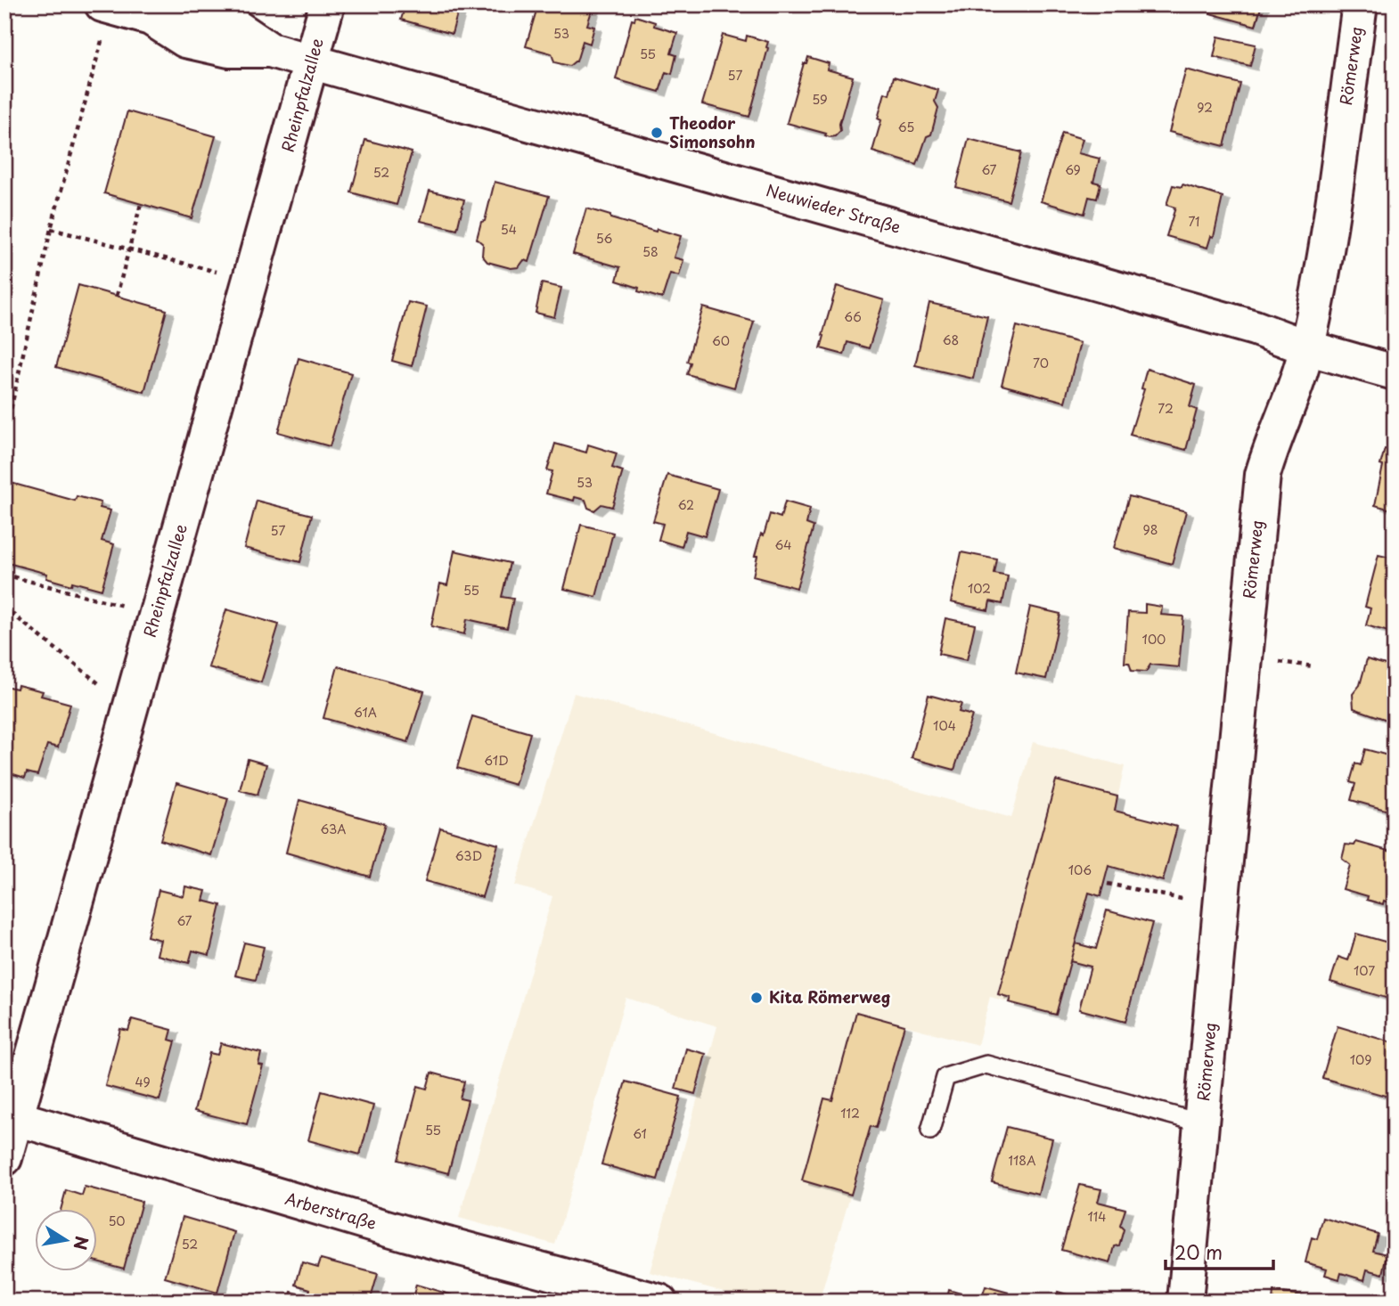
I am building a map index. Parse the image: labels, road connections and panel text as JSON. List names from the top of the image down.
{
  "streets": {
    "street": [
      "Römerweg",
      "Rheinpfalzallee",
      "Neuwieder Straße",
      "Arberstraße"
    ]
  },
  "crossings": [
    ["Römerweg", "Neuwieder Straße"],
    ["Rheinpfalzallee", "Neuwieder Straße"],
    ["Rheinpfalzallee", "Arberstraße"]
  ],
  "places": ["Theodor Simonsohn", "Kita Römerweg"],
  "house_numbers": [
    "53",
    "55",
    "57",
    "59",
    "92",
    "65",
    "67",
    "69",
    "52",
    "71",
    "54",
    "56",
    "58",
    "66",
    "68",
    "60",
    "70",
    "72",
    "53",
    "62",
    "98",
    "57",
    "64",
    "102",
    "55",
    "100",
    "61A",
    "104",
    "61D",
    "63A",
    "63D",
    "106",
    "67",
    "107",
    "109",
    "49",
    "112",
    "55",
    "61",
    "118A",
    "114",
    "50",
    "52"
  ],
  "scale_bar": "20 m",
  "north": "right"
}
